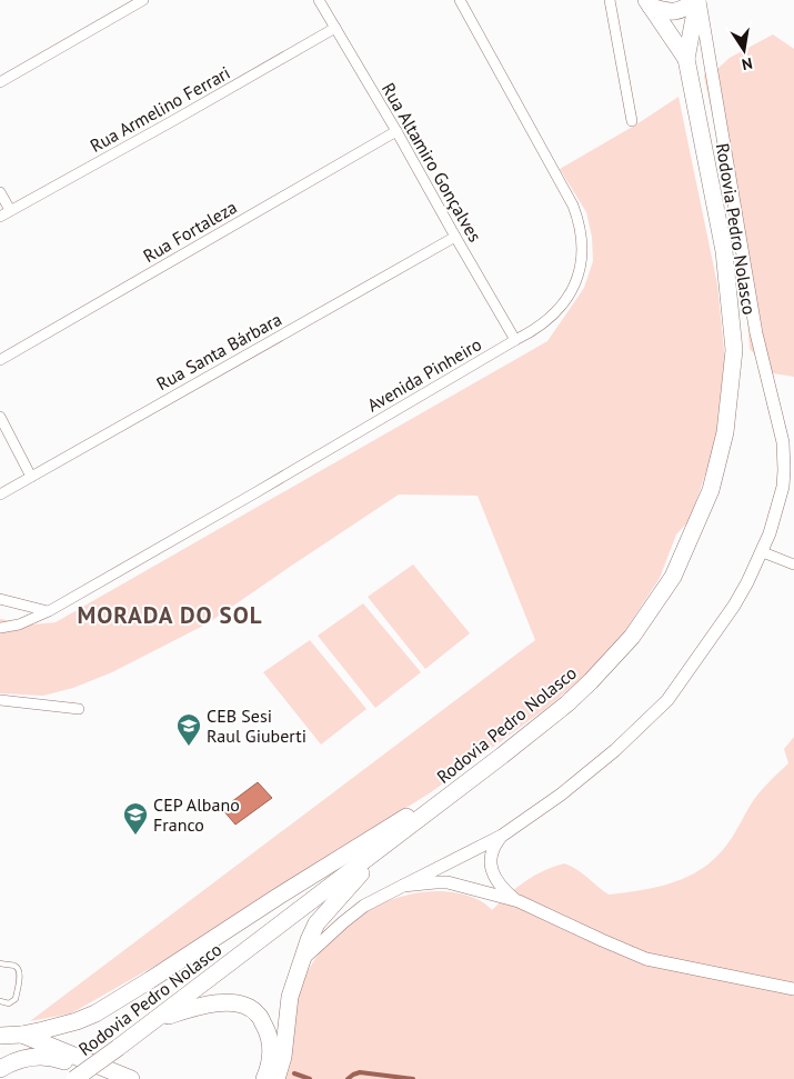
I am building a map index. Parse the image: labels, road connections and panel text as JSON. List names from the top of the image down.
{
  "streets": {
    "highway": ["Rodovia Pedro Nolasco"],
    "street": [
      "Rua Armelino Ferrari",
      "Rua Altamiro Gonçalves",
      "Rua Fortaleza",
      "Rua Santa Bárbara",
      "Avenida Pinheiro"
    ]
  },
  "crossings": [
    ["Rua Armelino Ferrari", "Rua Altamiro Gonçalves"],
    ["Rua Altamiro Gonçalves", "Rua Fortaleza"],
    ["Rua Altamiro Gonçalves", "Rua Santa Bárbara"],
    ["Rua Altamiro Gonçalves", "Avenida Pinheiro"]
  ],
  "districts": ["MORADA DO SOL"],
  "places": {
    "school or university": ["CEB Sesi Raul Giuberti", "CEP Albano Franco"]
  },
  "north": "bottom"
}
